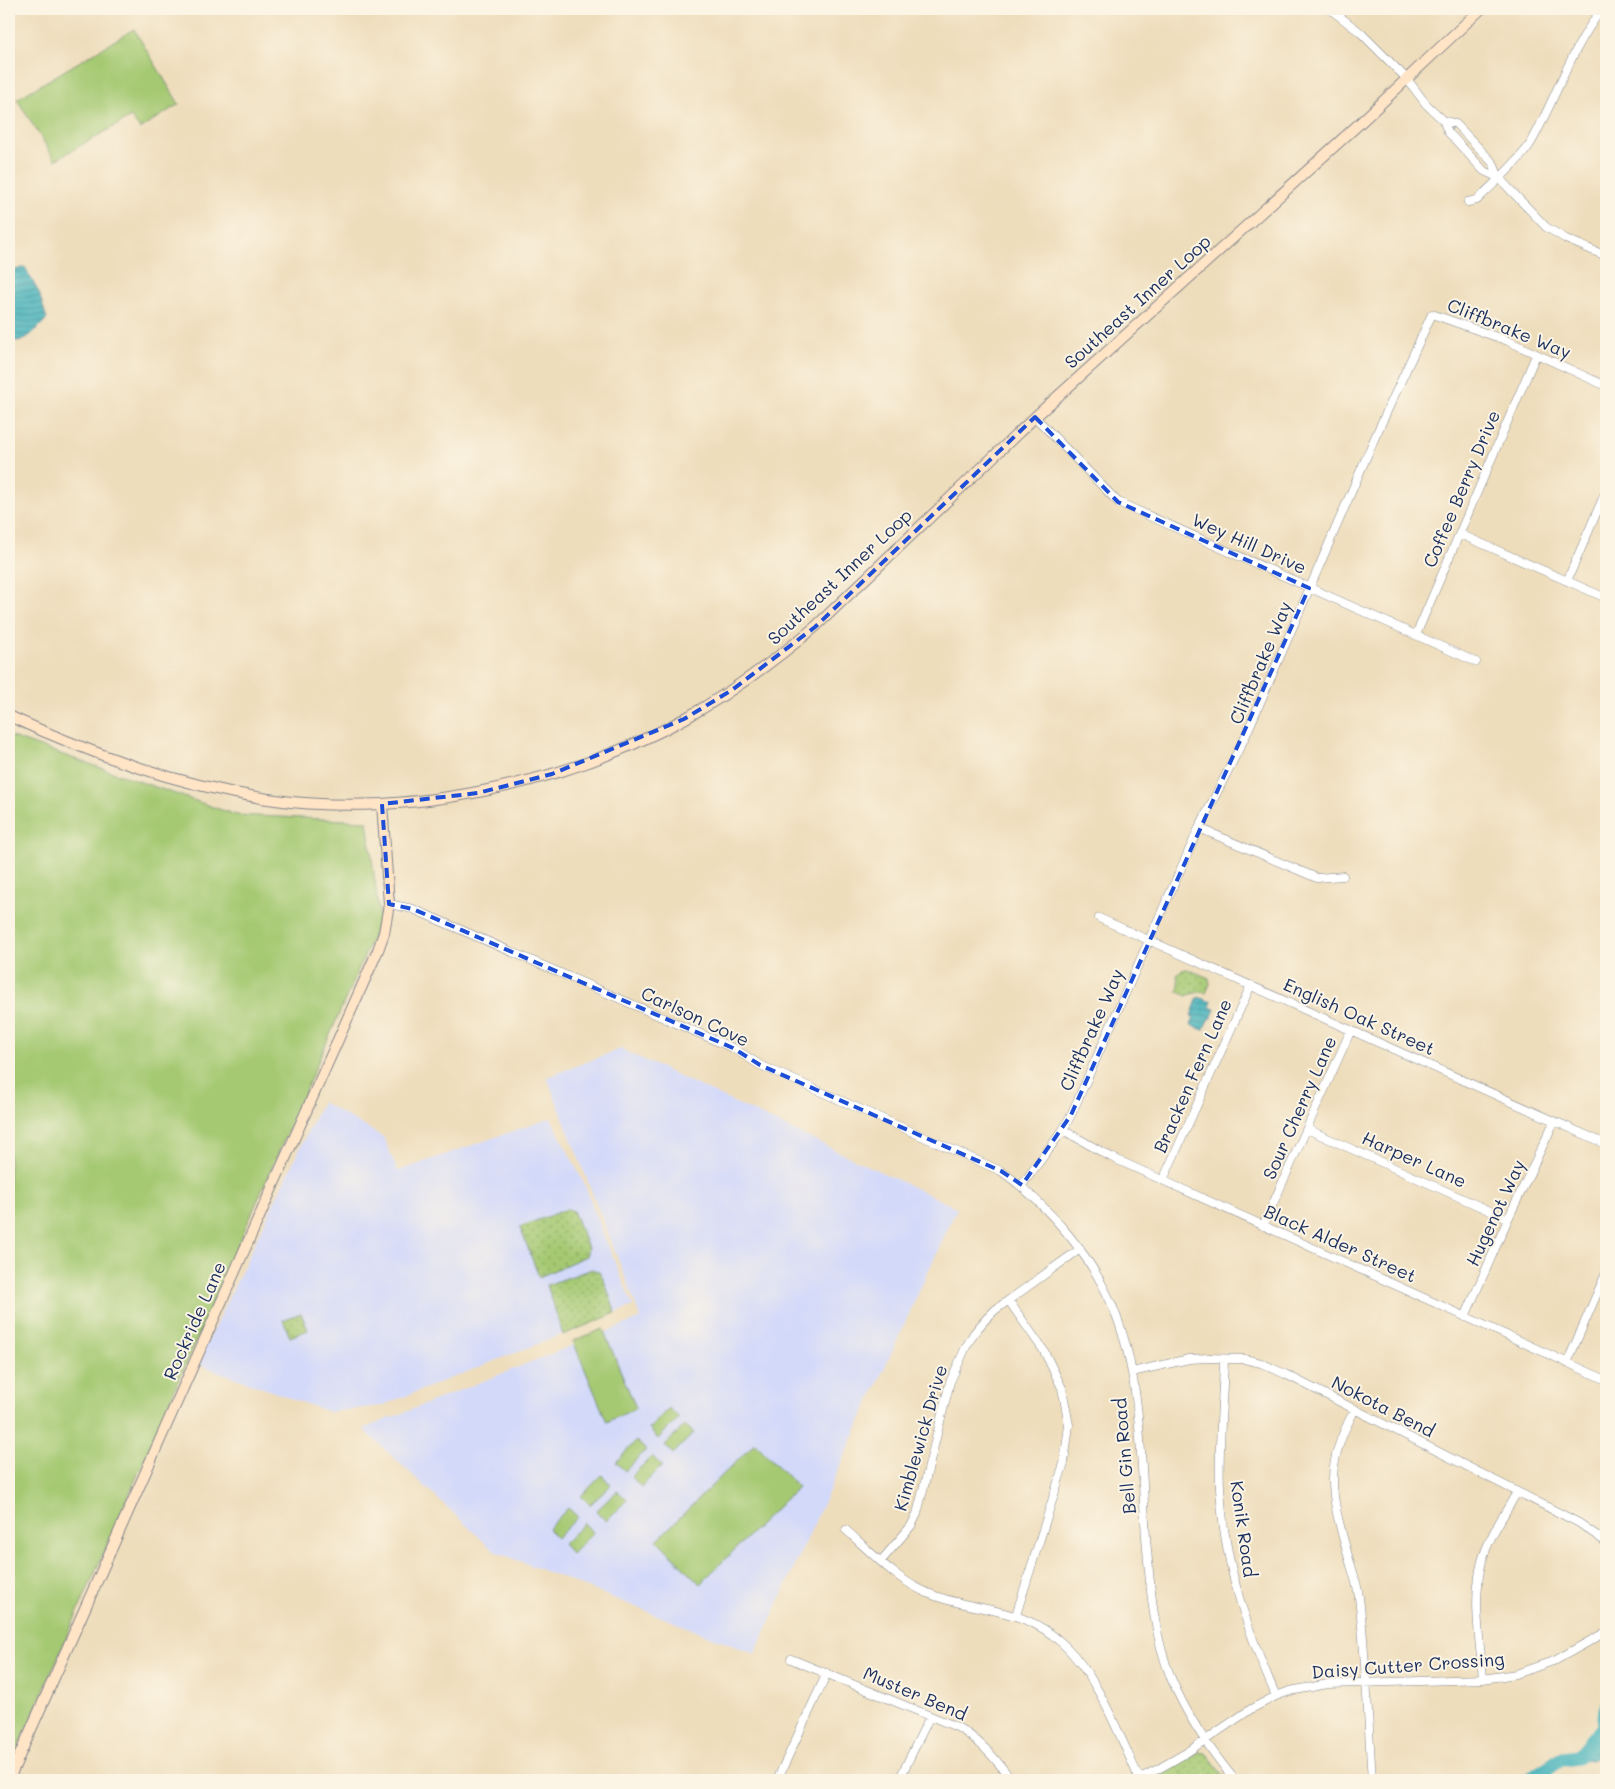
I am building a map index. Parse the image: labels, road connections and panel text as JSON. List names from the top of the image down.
{
  "streets": {
    "main road": ["Southeast Inner Loop", "Rockride Lane"],
    "street": [
      "Cliffbrake Way",
      "Coffee Berry Drive",
      "Wey Hill Drive",
      "Carlson Cove",
      "English Oak Street",
      "Bracken Fern Lane",
      "Sour Cherry Lane",
      "Harper Lane",
      "Hugenot Way",
      "Black Alder Street",
      "Nokota Bend",
      "Kimblewick Drive",
      "Bell Gin Road",
      "Konik Road",
      "Daisy Cutter Crossing",
      "Muster Bend"
    ]
  },
  "crossings": [
    ["Southeast Inner Loop", "Wey Hill Drive"],
    ["Southeast Inner Loop", "Rockride Lane"],
    ["Cliffbrake Way", "Coffee Berry Drive"],
    ["Cliffbrake Way", "Wey Hill Drive"],
    ["Cliffbrake Way", "English Oak Street"],
    ["Cliffbrake Way", "Black Alder Street"],
    ["Cliffbrake Way", "Bell Gin Road"],
    ["Coffee Berry Drive", "Wey Hill Drive"],
    ["Carlson Cove", "Rockride Lane"],
    ["Carlson Cove", "Bell Gin Road"],
    ["English Oak Street", "Bracken Fern Lane"],
    ["English Oak Street", "Sour Cherry Lane"],
    ["English Oak Street", "Hugenot Way"],
    ["Bracken Fern Lane", "Black Alder Street"],
    ["Sour Cherry Lane", "Harper Lane"],
    ["Sour Cherry Lane", "Black Alder Street"],
    ["Harper Lane", "Hugenot Way"],
    ["Hugenot Way", "Black Alder Street"],
    ["Nokota Bend", "Bell Gin Road"],
    ["Nokota Bend", "Konik Road"],
    ["Kimblewick Drive", "Bell Gin Road"],
    ["Bell Gin Road", "Daisy Cutter Crossing"],
    ["Konik Road", "Daisy Cutter Crossing"]
  ]
}
